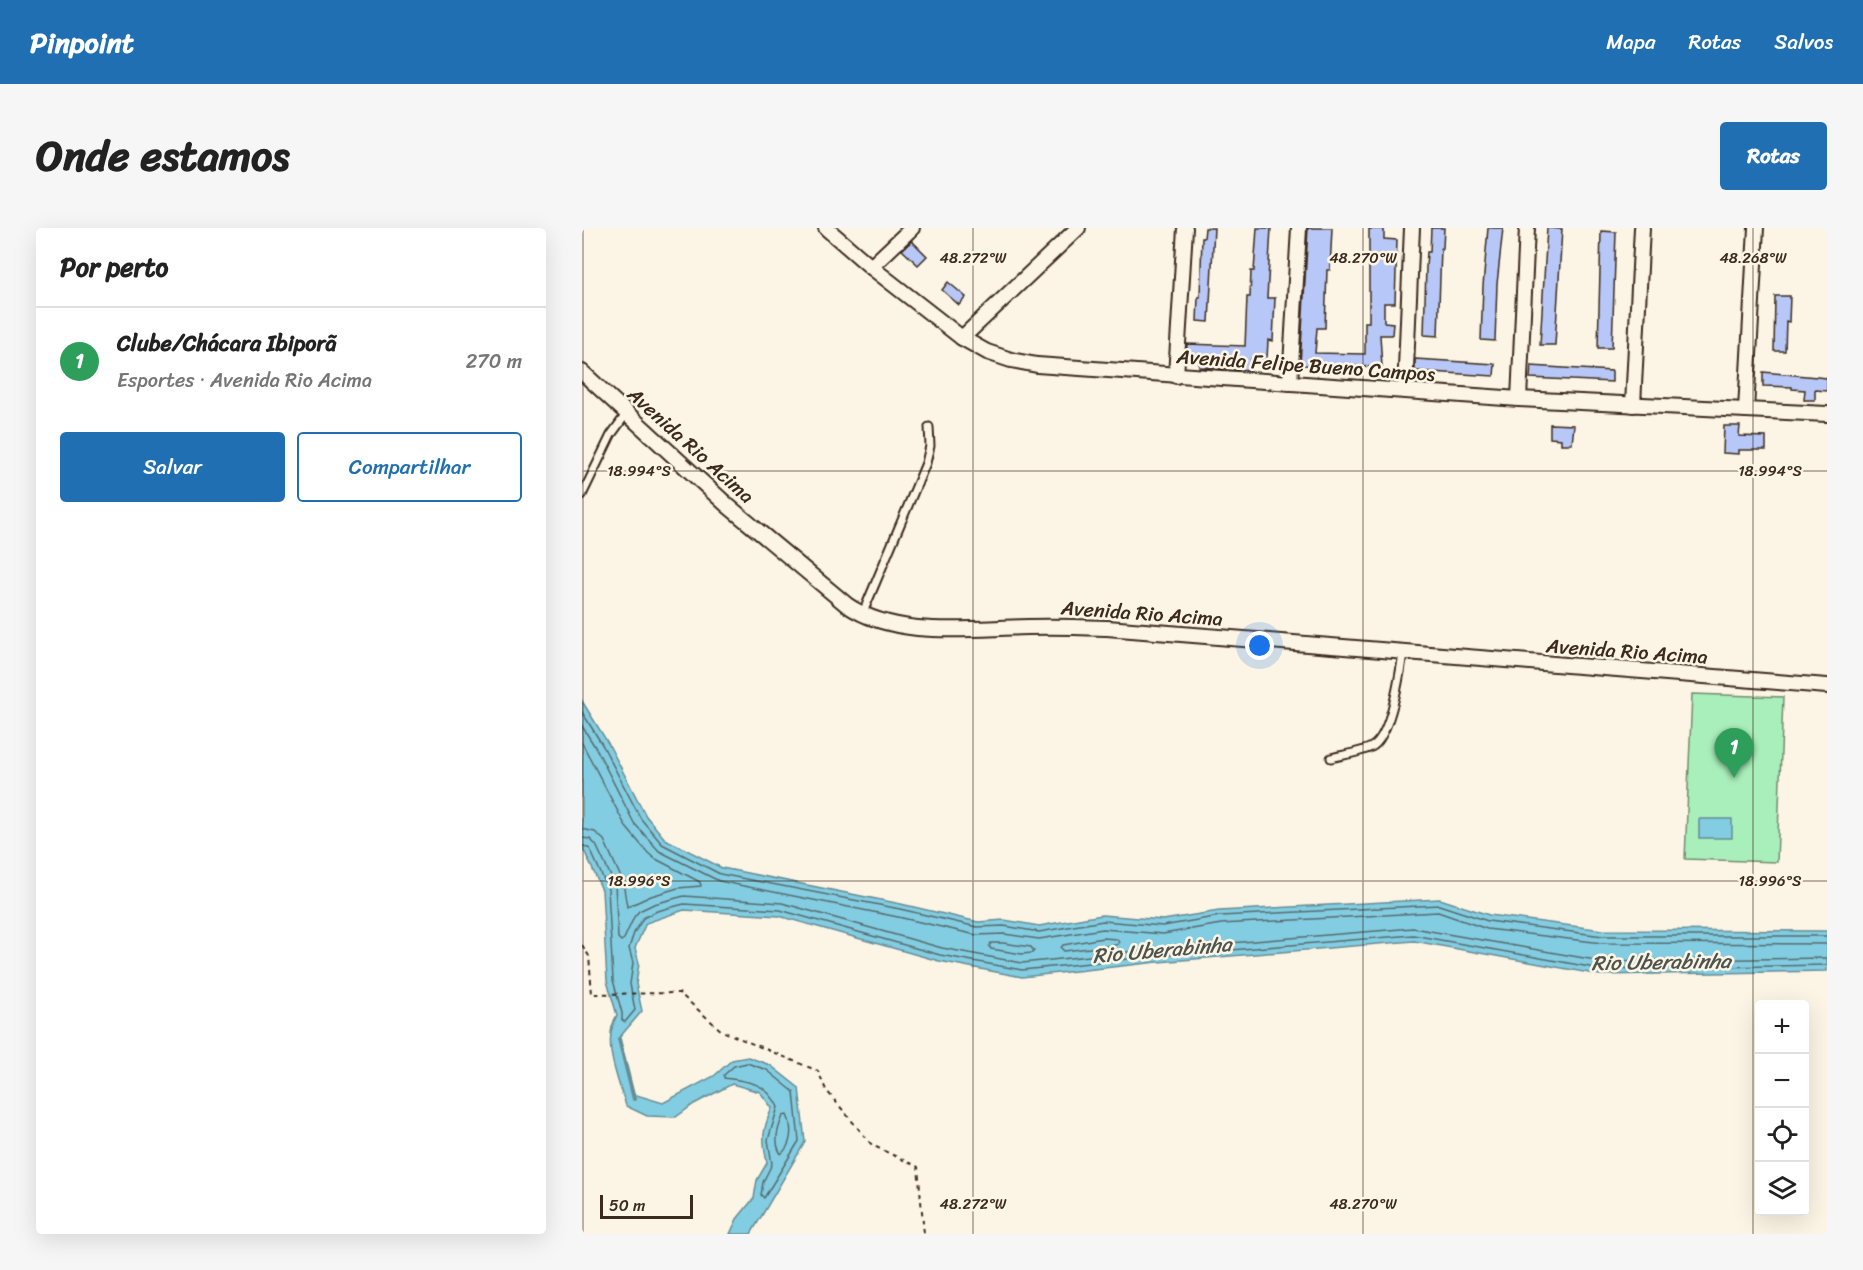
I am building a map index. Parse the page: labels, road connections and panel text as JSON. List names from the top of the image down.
{
  "streets": {
    "street": ["Avenida Felipe Bueno Campos", "Avenida Rio Acima"]
  },
  "water": ["Rio Uberabinha"],
  "scale_bar": "50 m",
  "page": {
    "header": "Pinpoint",
    "nav": ["Mapa", "Rotas", "Salvos"],
    "title": "Onde estamos",
    "buttons": [
      "Rotas",
      ["Salvar", "Compartilhar"]
    ],
    "heading": "Por perto",
    "list": [
      {
        "mark": "1",
        "name": "Clube/Chácara Ibiporã",
        "note": "Esportes · Avenida Rio Acima",
        "value": "270 m"
      }
    ],
    "pins": "1",
    "map_buttons": ["+", "−"],
    "scale": "50 m"
  },
  "coordinates": [
    "48.272°W",
    "48.270°W",
    "48.268°W",
    "18.994°S",
    "18.996°S"
  ]
}
